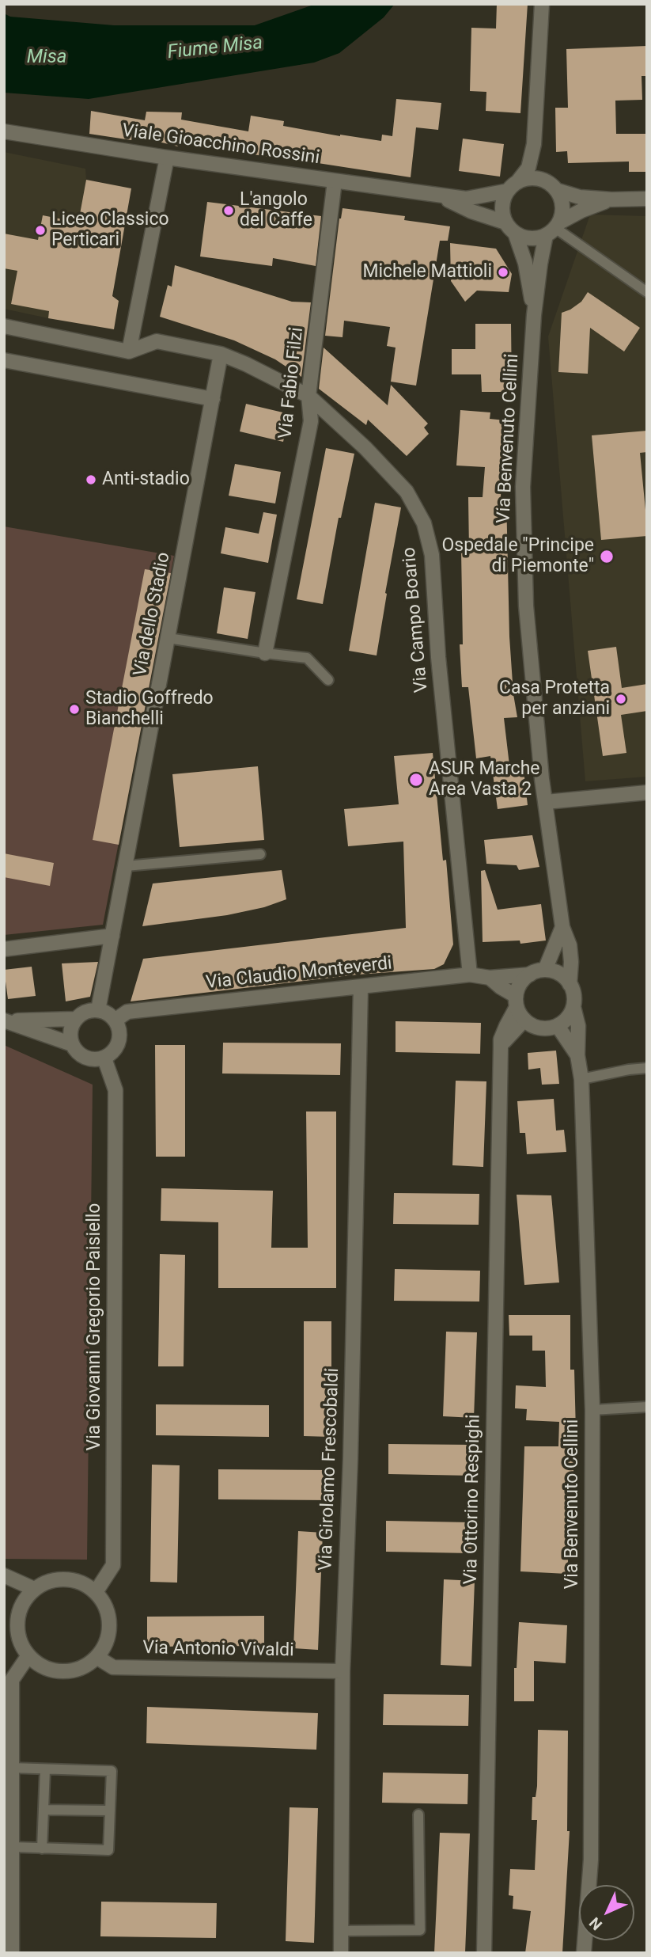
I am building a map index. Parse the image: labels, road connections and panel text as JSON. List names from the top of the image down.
{
  "streets": {
    "street": [
      "Viale Gioacchino Rossini",
      "Via Fabio Filzi",
      "Via Benvenuto Cellini",
      "Via dello Stadio",
      "Via Campo Boario",
      "Via Claudio Monteverdi",
      "Via Giovanni Gregorio Paisiello",
      "Via Girolamo Frescobaldi",
      "Via Ottorino Respighi",
      "Via Antonio Vivaldi"
    ]
  },
  "crossings": [
    ["Viale Gioacchino Rossini", "Via Fabio Filzi"],
    ["Viale Gioacchino Rossini", "Via Benvenuto Cellini"],
    ["Via Fabio Filzi", "Via Campo Boario"],
    ["Via Benvenuto Cellini", "Via Claudio Monteverdi"],
    ["Via Benvenuto Cellini", "Via Ottorino Respighi"],
    ["Via dello Stadio", "Via Campo Boario"],
    ["Via dello Stadio", "Via Claudio Monteverdi"],
    ["Via dello Stadio", "Via Giovanni Gregorio Paisiello"],
    ["Via Campo Boario", "Via Claudio Monteverdi"],
    ["Via Claudio Monteverdi", "Via Giovanni Gregorio Paisiello"],
    ["Via Claudio Monteverdi", "Via Girolamo Frescobaldi"],
    ["Via Claudio Monteverdi", "Via Ottorino Respighi"],
    ["Via Giovanni Gregorio Paisiello", "Via Antonio Vivaldi"],
    ["Via Girolamo Frescobaldi", "Via Antonio Vivaldi"]
  ],
  "water": ["Fiume Misa", "Misa"],
  "places": [
    "L'angolo del Caffe",
    "Liceo Classico Perticari",
    "Michele Mattioli",
    "Anti-stadio",
    "Ospedale \"Principe di Piemonte\"",
    "Casa Protetta per anziani",
    "Stadio Goffredo Bianchelli",
    "ASUR Marche Area Vasta 2"
  ],
  "north": "bottom left"
}
